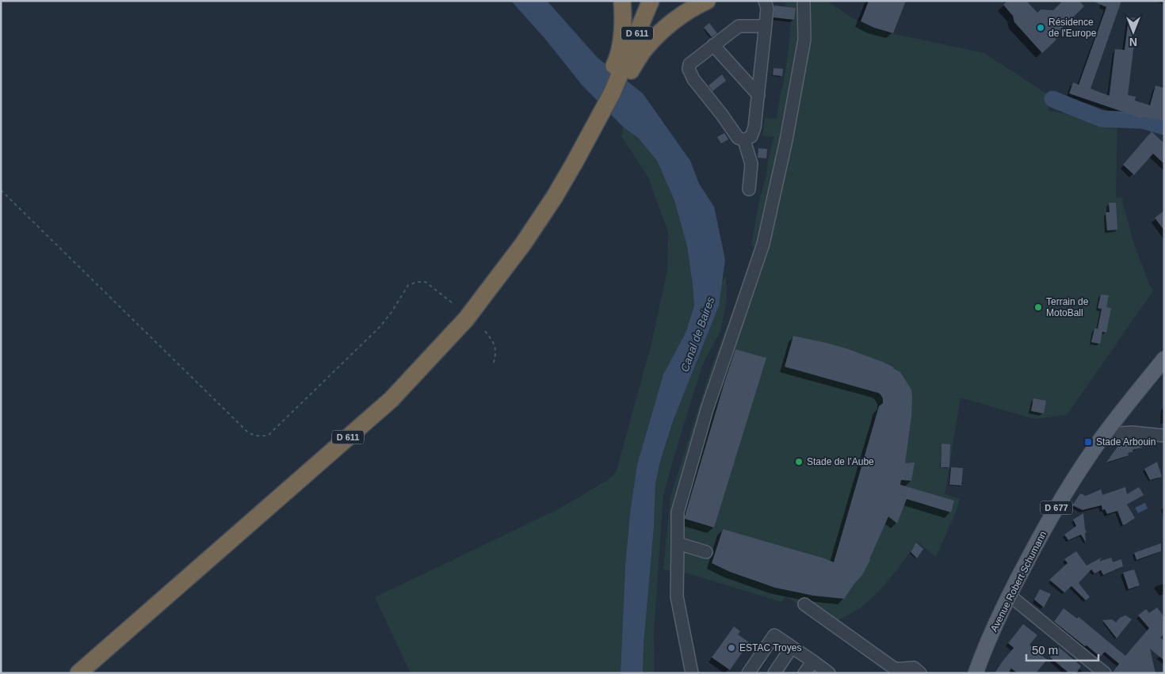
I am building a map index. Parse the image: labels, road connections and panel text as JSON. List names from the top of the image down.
{
  "streets": {
    "highway": ["D 611"],
    "main road": ["D 677", "Avenue Robert Schumann"]
  },
  "water": ["Canal de Baires"],
  "places": {
    "other": [
      "Résidence de l'Europe",
      "Terrain de MotoBall",
      "Stade de l’Aube",
      "ESTAC Troyes"
    ],
    "transit": ["Stade Arbouin"]
  },
  "scale_bar": "50 m",
  "north": "bottom"
}
